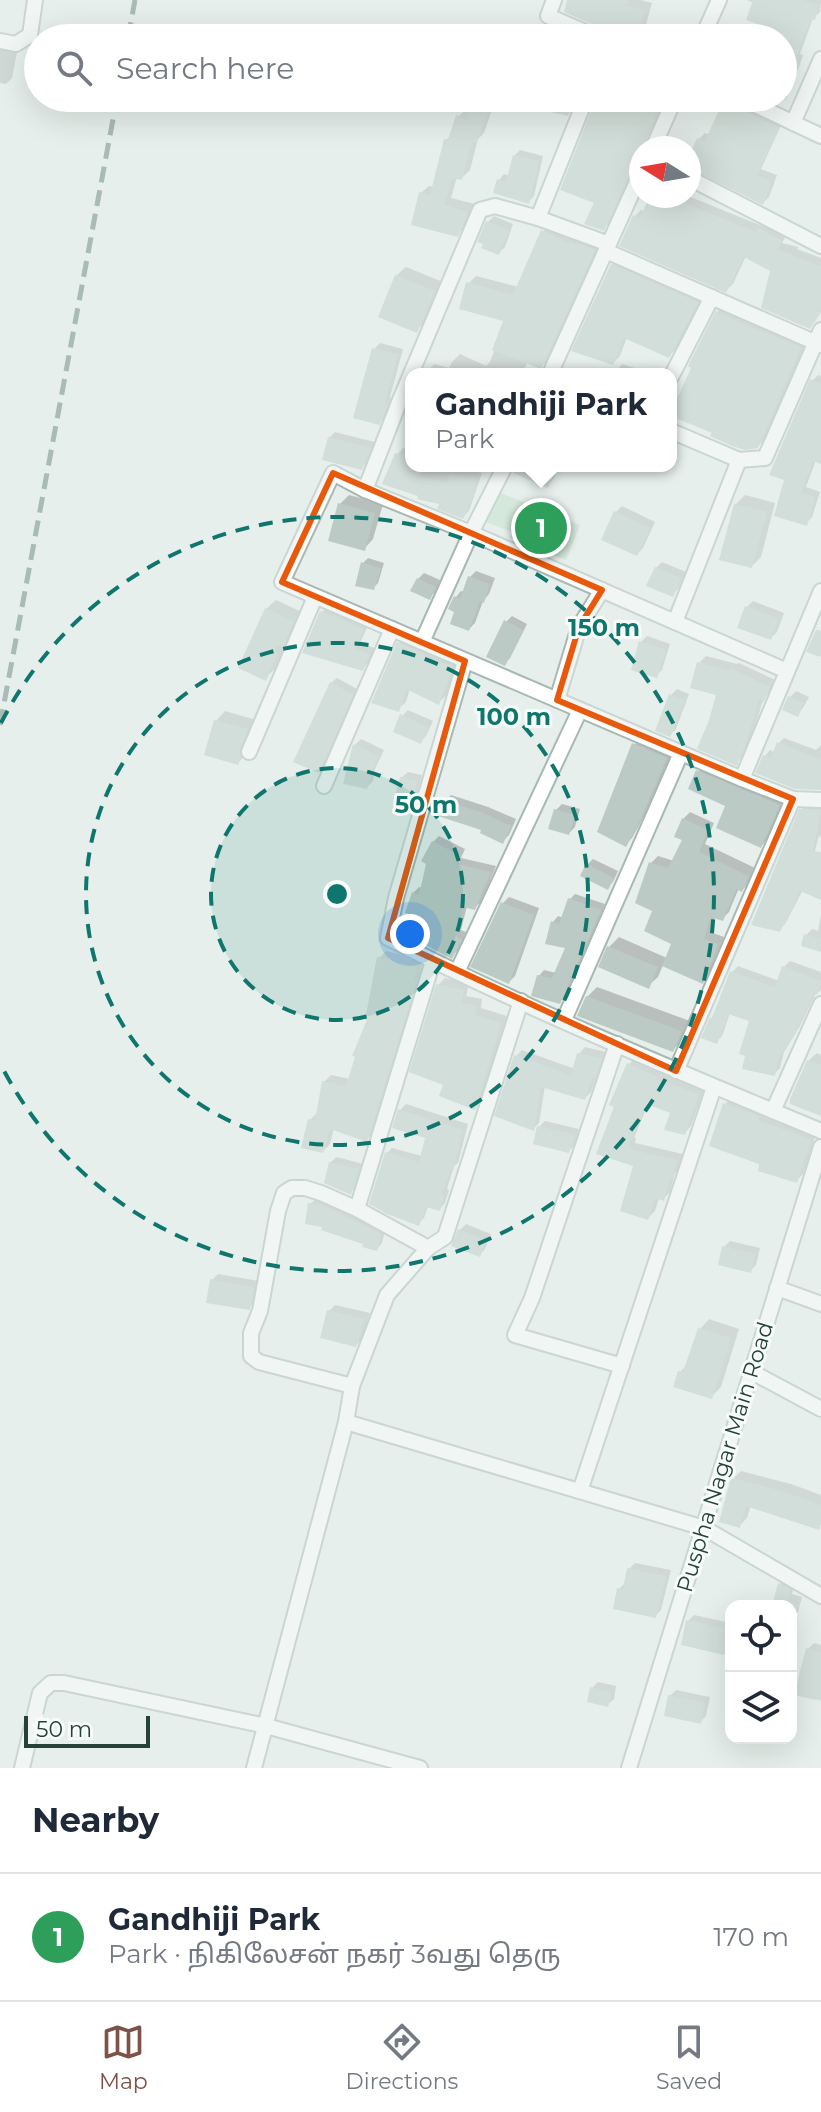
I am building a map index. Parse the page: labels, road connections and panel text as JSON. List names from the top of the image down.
{
  "streets": {
    "street": ["Puspha Nagar Main Road"]
  },
  "scale_bar": "50 m",
  "north": "left",
  "page": {
    "search": "Search here",
    "popup": ["Gandhiji Park", "Park"],
    "pins": "1",
    "scale": "50 m",
    "heading": "Nearby",
    "list": [
      {
        "mark": "1",
        "name": "Gandhiji Park",
        "note": "Park · நிகிலேசன் நகர் 3வது தெரு",
        "value": "170 m"
      }
    ],
    "nav": ["Map", "Directions", "Saved"]
  },
  "rings": ["150 m", "100 m", "50 m"]
}
